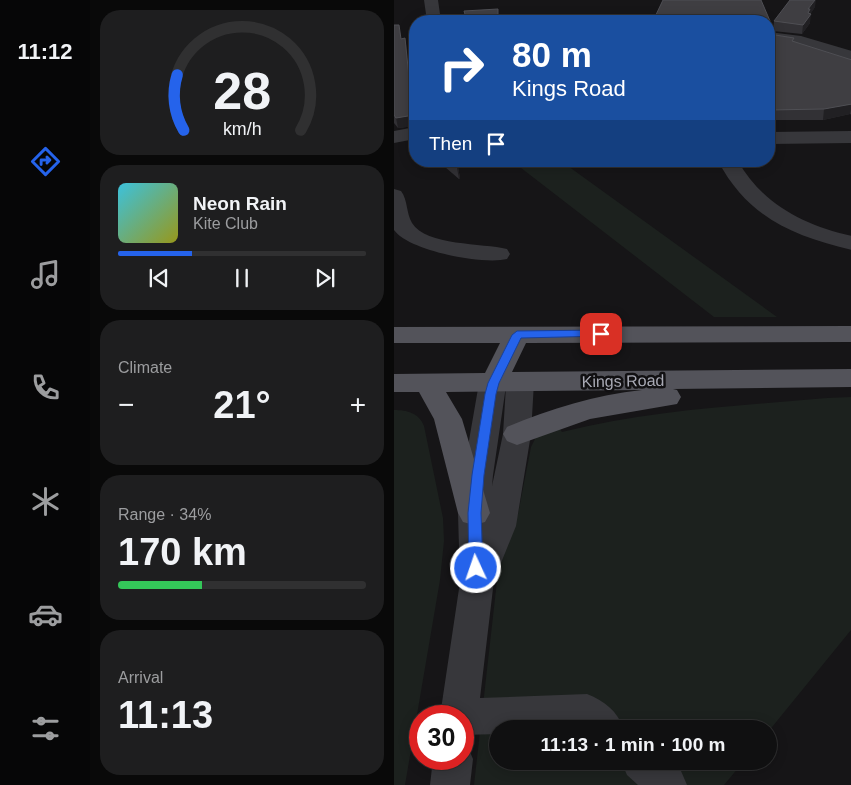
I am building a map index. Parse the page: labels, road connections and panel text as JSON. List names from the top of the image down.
{
  "streets": {
    "main road": ["Kings Road"]
  },
  "page": {
    "tabs": "11:12",
    "turn": ["80 m", "Kings Road"],
    "then": "Then",
    "song": ["Neon Rain", "Kite Club"],
    "tile": [
      "Climate",
      ["Range · 34%", "170 km"],
      ["Arrival", "11:13"]
    ],
    "heat": ["−", "21°", "+"],
    "limit": "30",
    "trip": "11:13 · 1 min · 100 m",
    "gauge": ["28", "km/h"]
  }
}
